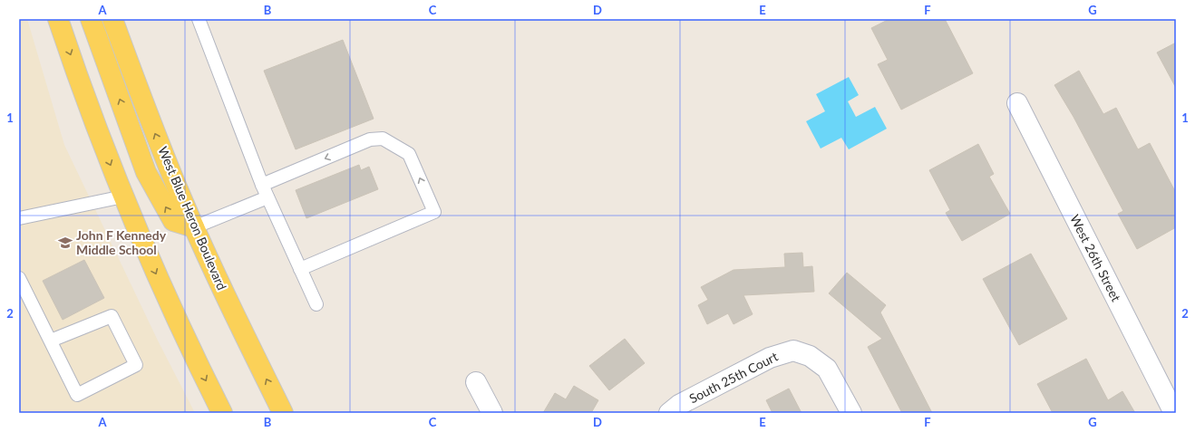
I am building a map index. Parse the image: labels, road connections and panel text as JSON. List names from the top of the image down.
{
  "streets": {
    "main road": ["West Blue Heron Boulevard"],
    "street": ["West 26th Street", "South 25th Court"]
  },
  "places": {
    "school or university": ["John F Kennedy Middle School"]
  },
  "grid": {
    "columns": [
      "A",
      "B",
      "C",
      "D",
      "E",
      "F",
      "G"
    ],
    "rows": ["1", "2"]
  }
}
